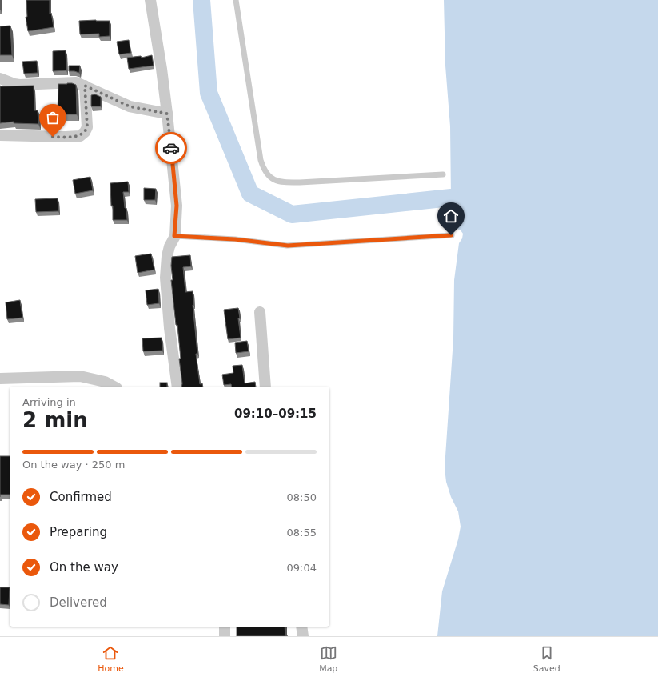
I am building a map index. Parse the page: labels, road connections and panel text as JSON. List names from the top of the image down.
{
  "page": {
    "heading": ["2 min", "Arriving in", "09:10–09:15"],
    "bar": "On the way · 250 m",
    "list": [
      ["Confirmed", "08:50"],
      ["Preparing", "08:55"],
      ["On the way", "09:04"],
      "Delivered"
    ],
    "tabs": ["Home", "Map", "Saved"]
  }
}
